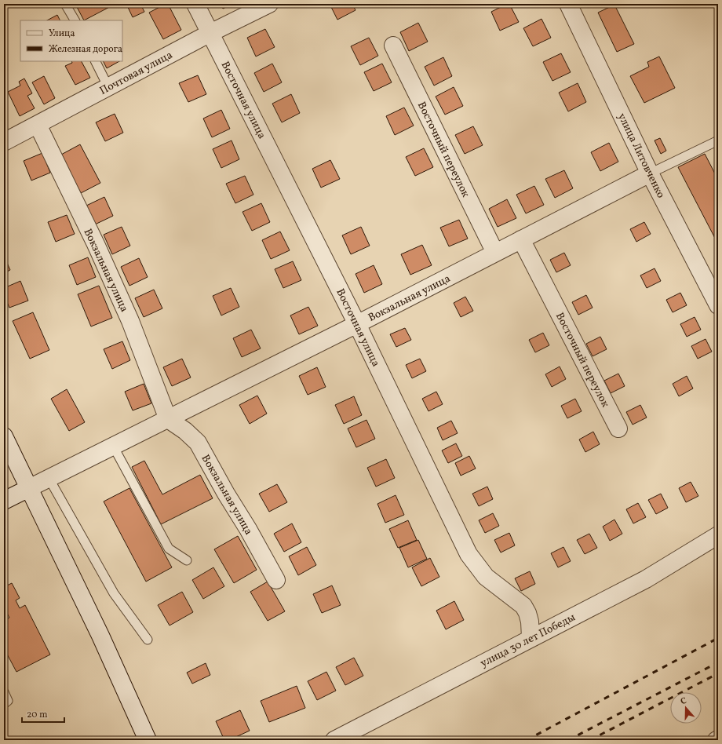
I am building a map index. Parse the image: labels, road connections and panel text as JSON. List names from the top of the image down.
{
  "streets": {
    "street": [
      "Почтовая улица",
      "Восточная улица",
      "Восточный переулок",
      "улица Литовченко",
      "Вокзальная улица",
      "улица 30 лет Победы"
    ]
  },
  "crossings": [
    ["Почтовая улица", "Восточная улица"],
    ["Почтовая улица", "Вокзальная улица"],
    ["Восточная улица", "Вокзальная улица"],
    ["Восточная улица", "улица 30 лет Победы"],
    ["Восточный переулок", "Вокзальная улица"],
    ["улица Литовченко", "Вокзальная улица"]
  ],
  "legend": ["Улица", "Железная дорога"],
  "scale_bar": "20 m",
  "north": "top"
}
